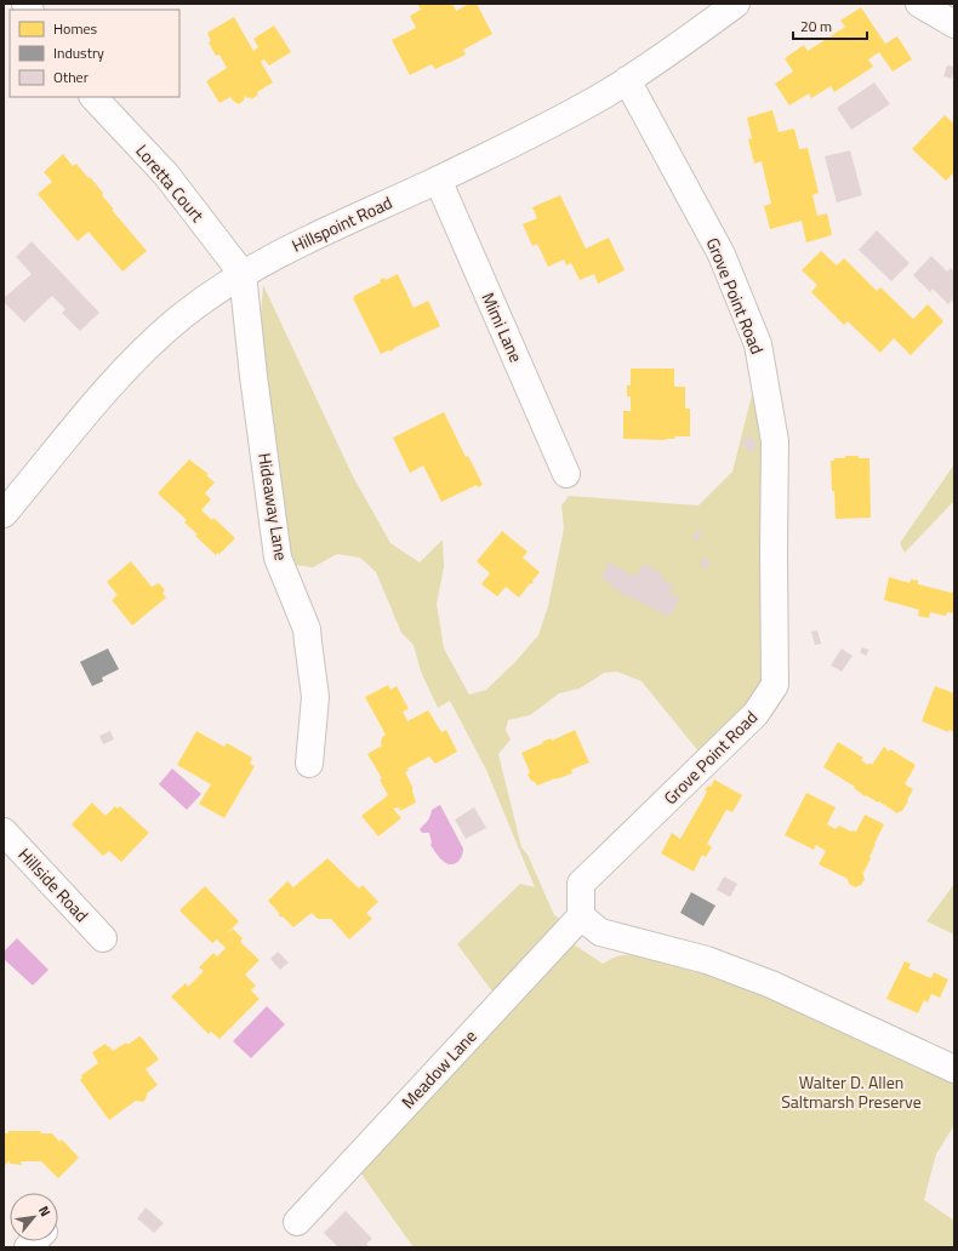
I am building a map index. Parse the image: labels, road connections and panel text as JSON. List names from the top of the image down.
{
  "streets": {
    "street": [
      "Loretta Court",
      "Hillspoint Road",
      "Grove Point Road",
      "Mimi Lane",
      "Hideaway Lane",
      "Hillside Road",
      "Meadow Lane"
    ]
  },
  "crossings": [
    ["Loretta Court", "Hillspoint Road"],
    ["Loretta Court", "Hideaway Lane"],
    ["Hillspoint Road", "Grove Point Road"],
    ["Hillspoint Road", "Mimi Lane"],
    ["Hillspoint Road", "Hideaway Lane"],
    ["Grove Point Road", "Meadow Lane"]
  ],
  "parks": ["Walter D. Allen Saltmarsh Preserve"],
  "legend": ["Homes", "Industry", "Other"],
  "scale_bar": "20 m",
  "north": "top right"
}
